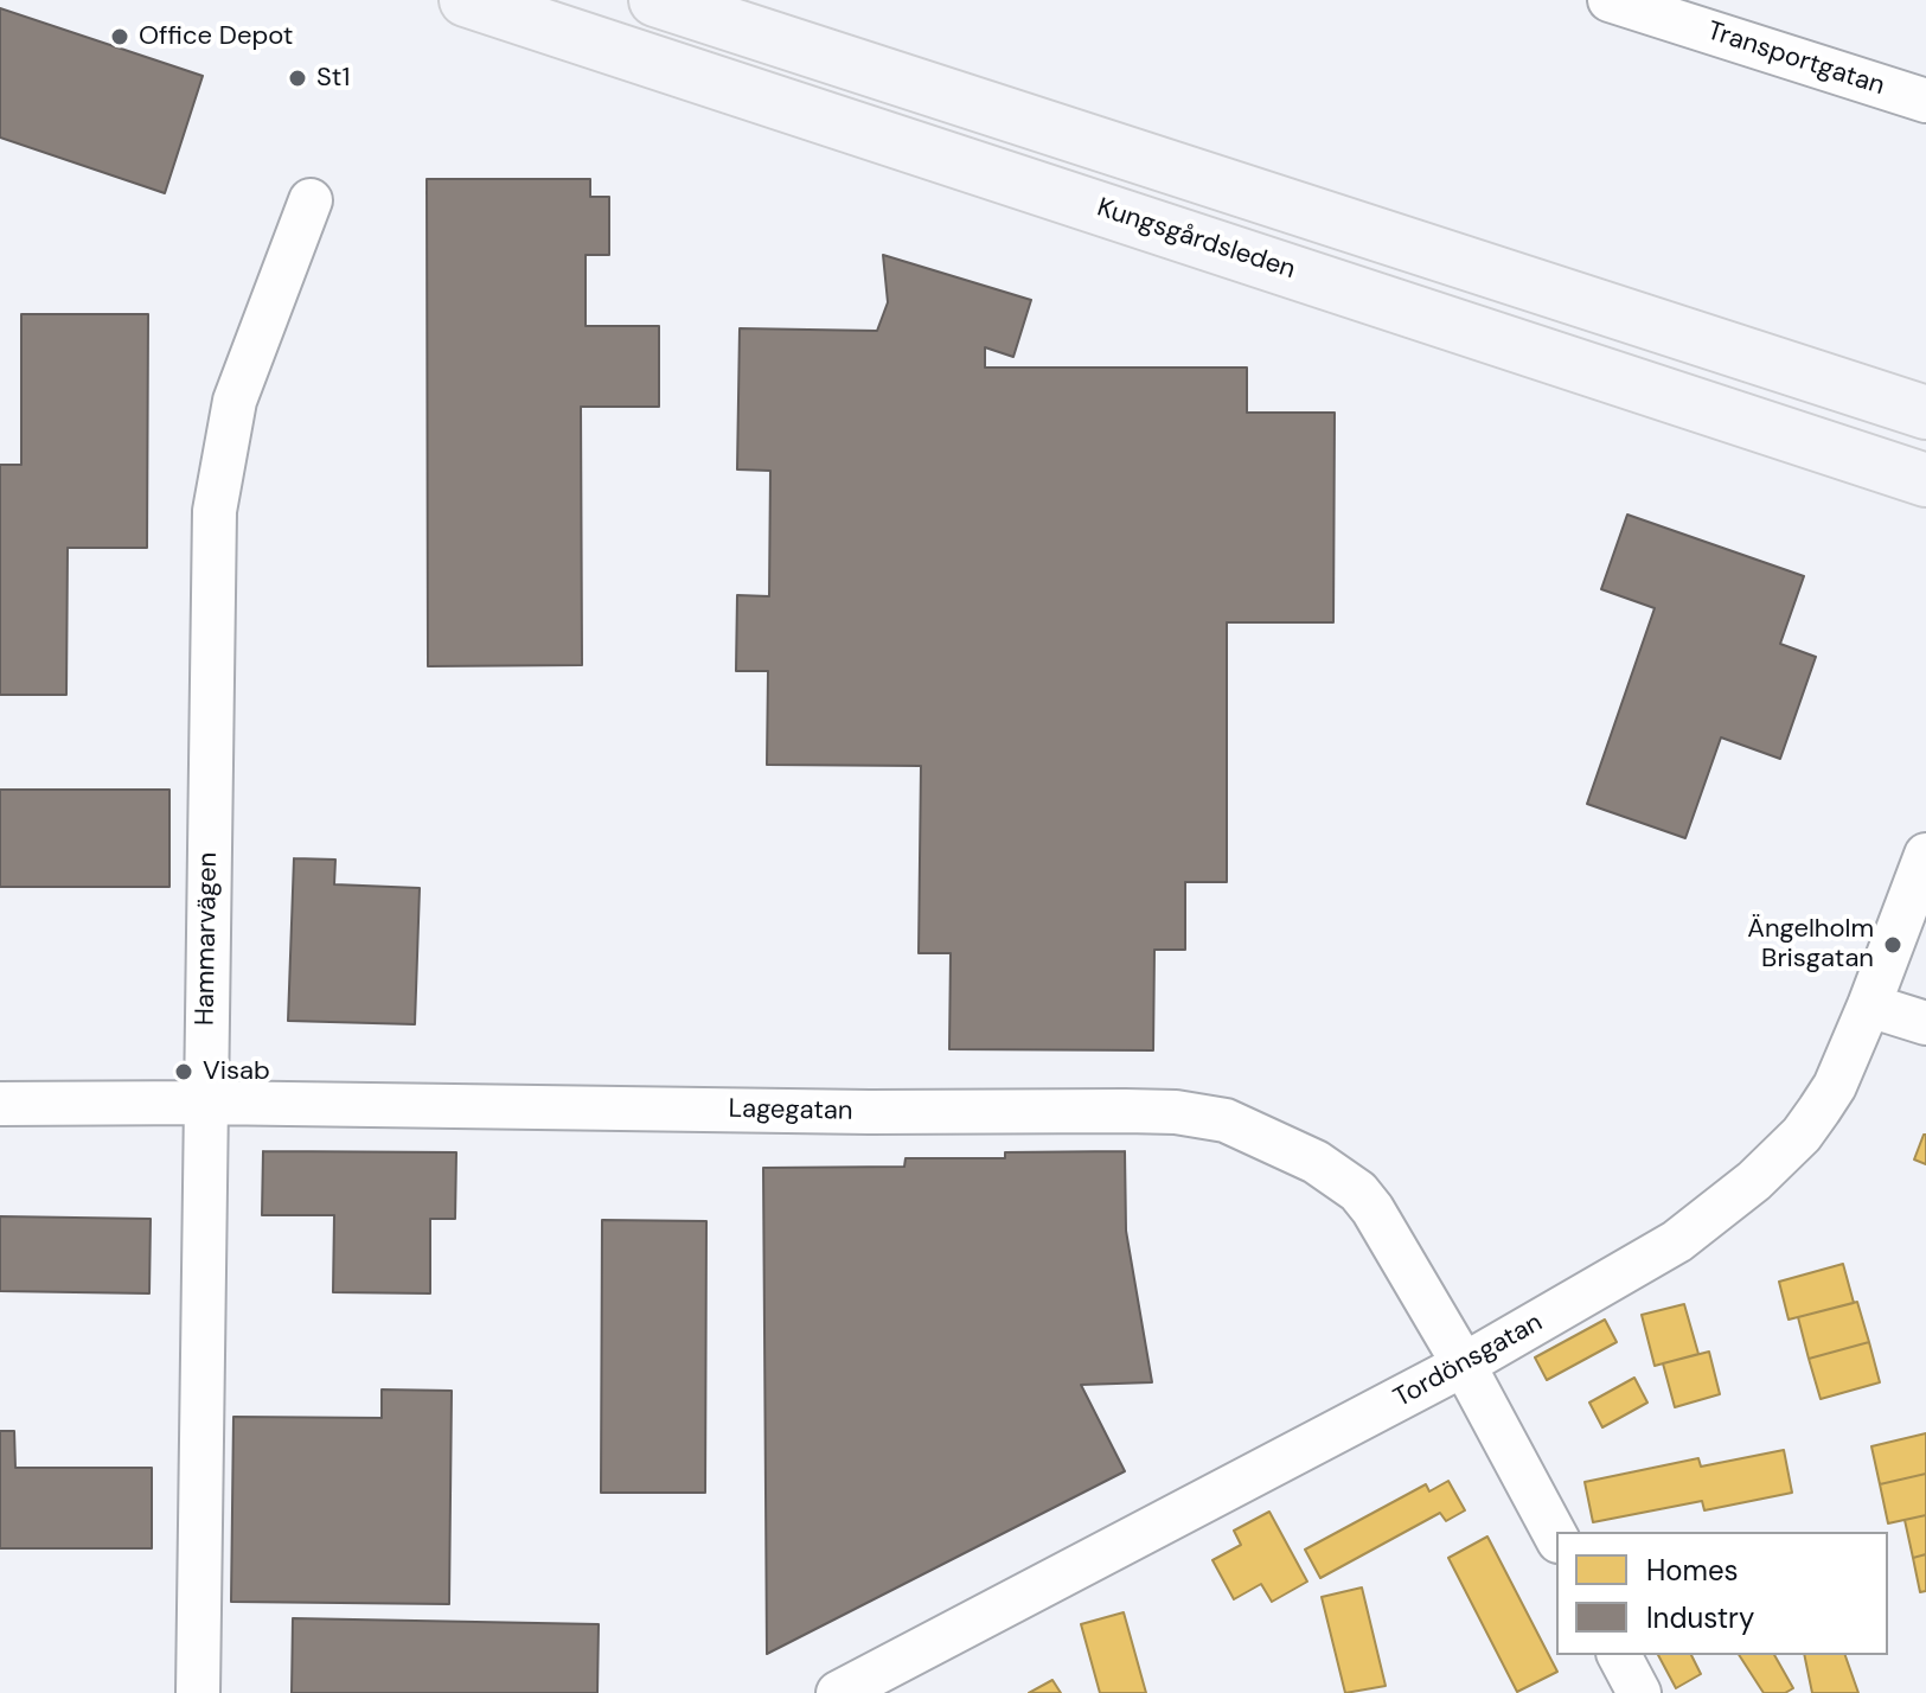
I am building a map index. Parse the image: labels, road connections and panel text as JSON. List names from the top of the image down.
{
  "streets": {
    "main road": ["Kungsgårdsleden"],
    "street": [
      "Transportgatan",
      "Hammarvägen",
      "Lagegatan",
      "Tordönsgatan"
    ]
  },
  "crossings": [
    ["Hammarvägen", "Lagegatan"],
    ["Lagegatan", "Tordönsgatan"]
  ],
  "places": [
    "Office Depot",
    "St1",
    "Ängelholm Brisgatan",
    "Visab"
  ],
  "legend": ["Homes", "Industry"]
}
